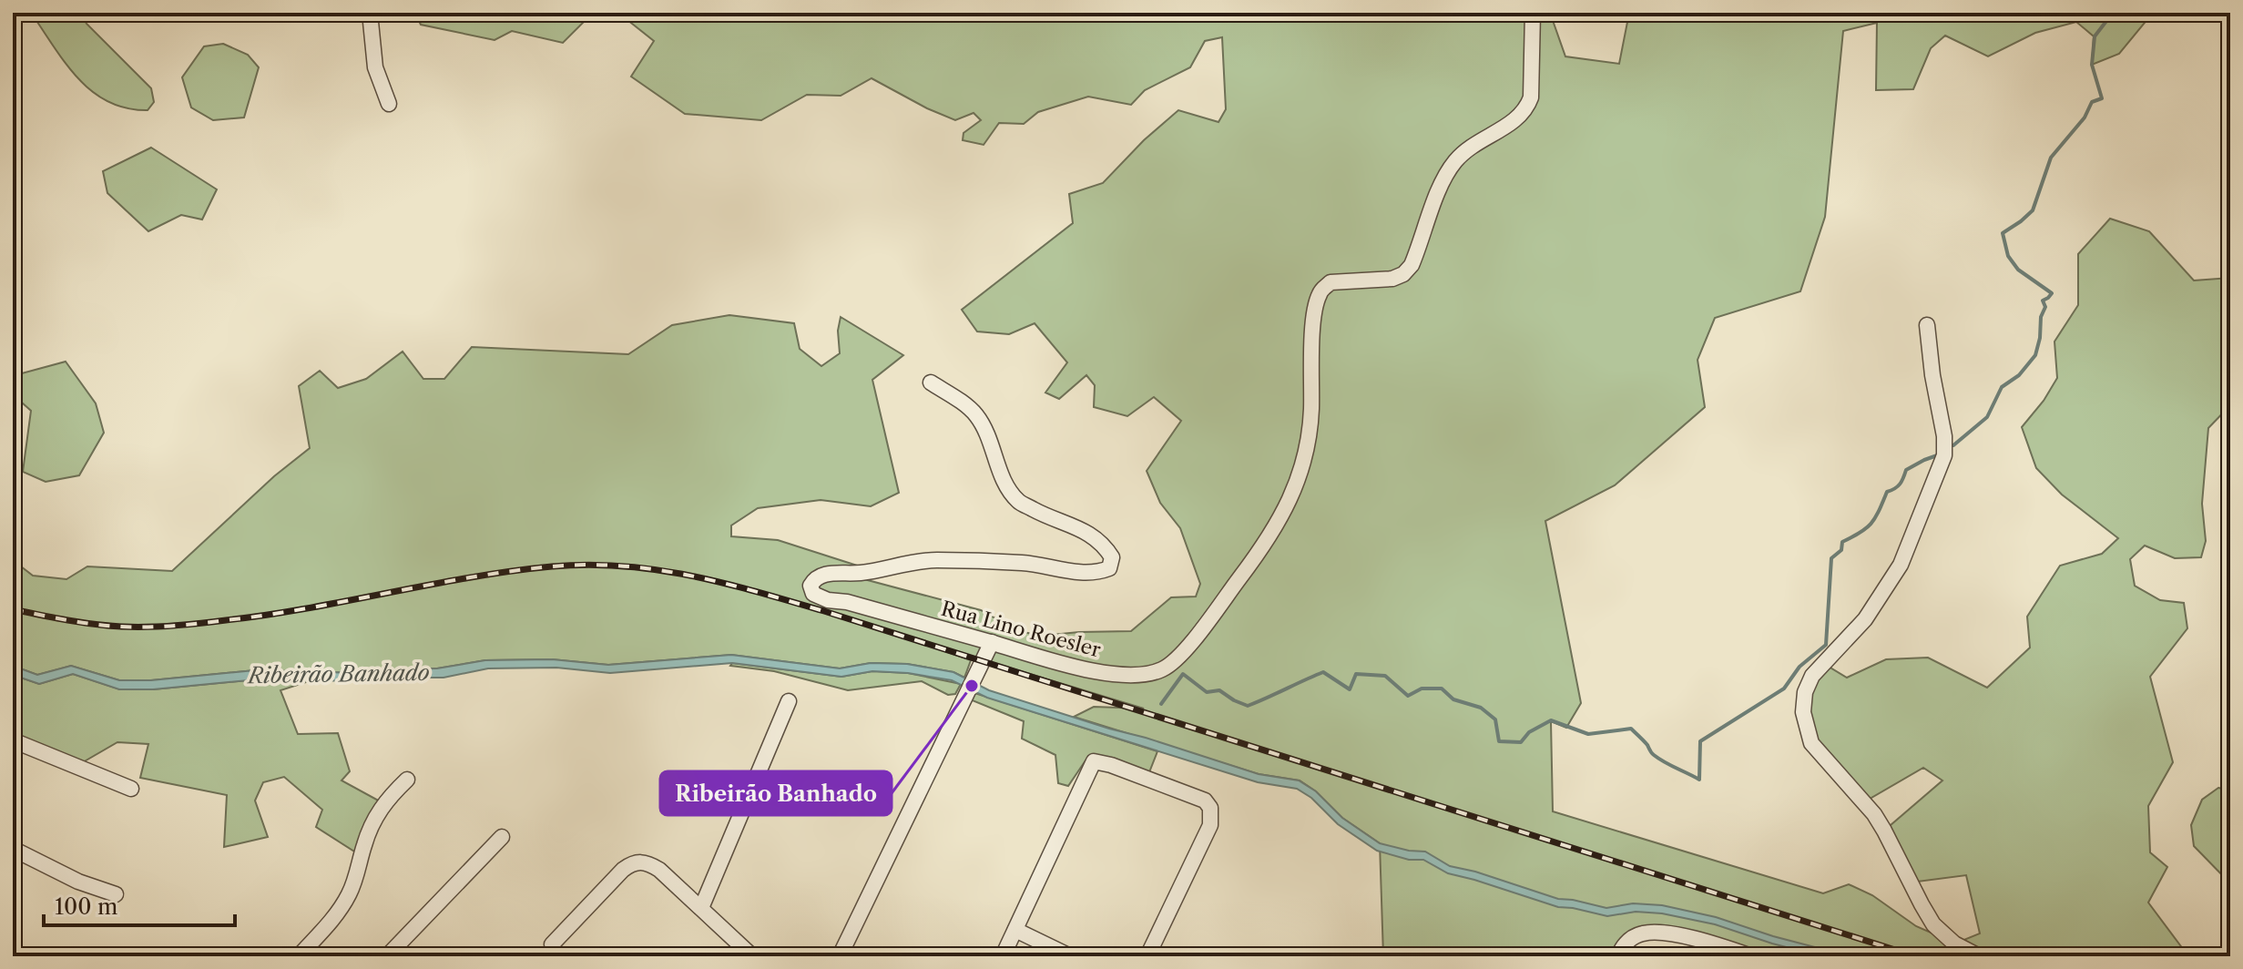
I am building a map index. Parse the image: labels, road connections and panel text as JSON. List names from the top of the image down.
{
  "streets": {
    "street": ["Rua Lino Roesler"]
  },
  "water": ["Ribeirão Banhado"],
  "places": ["Ribeirão Banhado"],
  "scale_bar": "100 m"
}
